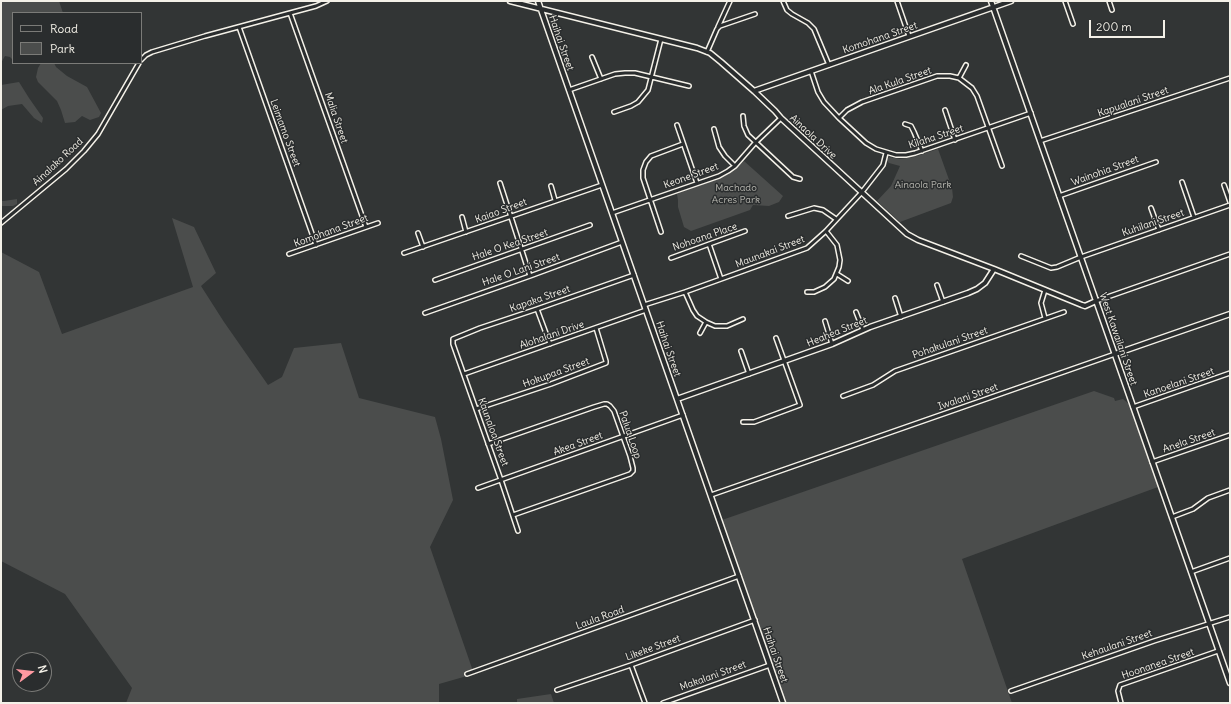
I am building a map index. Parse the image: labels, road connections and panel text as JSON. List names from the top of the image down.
{
  "streets": {
    "street": [
      "Komohana Street",
      "Haihai Street",
      "Ala Kula Street",
      "Kapualani Street",
      "Malia Street",
      "Leimamo Street",
      "Ainaola Drive",
      "Kilaha Street",
      "Ainalako Road",
      "Wainohia Street",
      "Keone Street",
      "Kaiao Street",
      "Kuhilani Street",
      "Nohoana Place",
      "Hale O Kea Street",
      "Maunakai Street",
      "Hale O Lani Street",
      "Kapaka Street",
      "Heahea Street",
      "Alohalani Drive",
      "West Kawailani Street",
      "Pohakulani Street",
      "Hokupaa Street",
      "Kanoelani Street",
      "Iwalani Street",
      "Kaunaloa Street",
      "Palua Loop",
      "Anela Street",
      "Akea Street",
      "Laula Road",
      "Kehaulani Street",
      "Likeke Street",
      "Hoonanea Street",
      "Makalani Street"
    ]
  },
  "crossings": [
    ["Komohana Street", "Malia Street"],
    ["Komohana Street", "Leimamo Street"],
    ["Komohana Street", "Ainaola Drive"],
    ["Komohana Street", "Kilaha Street"],
    ["Komohana Street", "West Kawailani Street"],
    ["Haihai Street", "Ainaola Drive"],
    ["Haihai Street", "Keone Street"],
    ["Haihai Street", "Kaiao Street"],
    ["Haihai Street", "Maunakai Street"],
    ["Haihai Street", "Hale O Lani Street"],
    ["Haihai Street", "Kapaka Street"],
    ["Haihai Street", "Heahea Street"],
    ["Haihai Street", "Alohalani Drive"],
    ["Haihai Street", "Iwalani Street"],
    ["Haihai Street", "Akea Street"],
    ["Haihai Street", "Laula Road"],
    ["Haihai Street", "Likeke Street"],
    ["Haihai Street", "Makalani Street"],
    ["Ala Kula Street", "Kilaha Street"],
    ["Kapualani Street", "West Kawailani Street"],
    ["Ainaola Drive", "Keone Street"],
    ["Ainaola Drive", "Maunakai Street"],
    ["Ainaola Drive", "Heahea Street"],
    ["Ainaola Drive", "West Kawailani Street"],
    ["Kilaha Street", "Maunakai Street"],
    ["Kilaha Street", "West Kawailani Street"],
    ["Wainohia Street", "West Kawailani Street"],
    ["Kuhilani Street", "West Kawailani Street"],
    ["Kapaka Street", "Kaunaloa Street"],
    ["Alohalani Drive", "Hokupaa Street"],
    ["Alohalani Drive", "Kaunaloa Street"],
    ["West Kawailani Street", "Kanoelani Street"],
    ["West Kawailani Street", "Iwalani Street"],
    ["West Kawailani Street", "Anela Street"],
    ["West Kawailani Street", "Kehaulani Street"],
    ["West Kawailani Street", "Hoonanea Street"],
    ["Hokupaa Street", "Kaunaloa Street"],
    ["Kaunaloa Street", "Palua Loop"],
    ["Kaunaloa Street", "Akea Street"],
    ["Palua Loop", "Akea Street"]
  ],
  "parks": ["Ainaola Park", "Machado Acres Park"],
  "legend": ["Road", "Park"],
  "scale_bar": "200 m",
  "north": "right"
}
